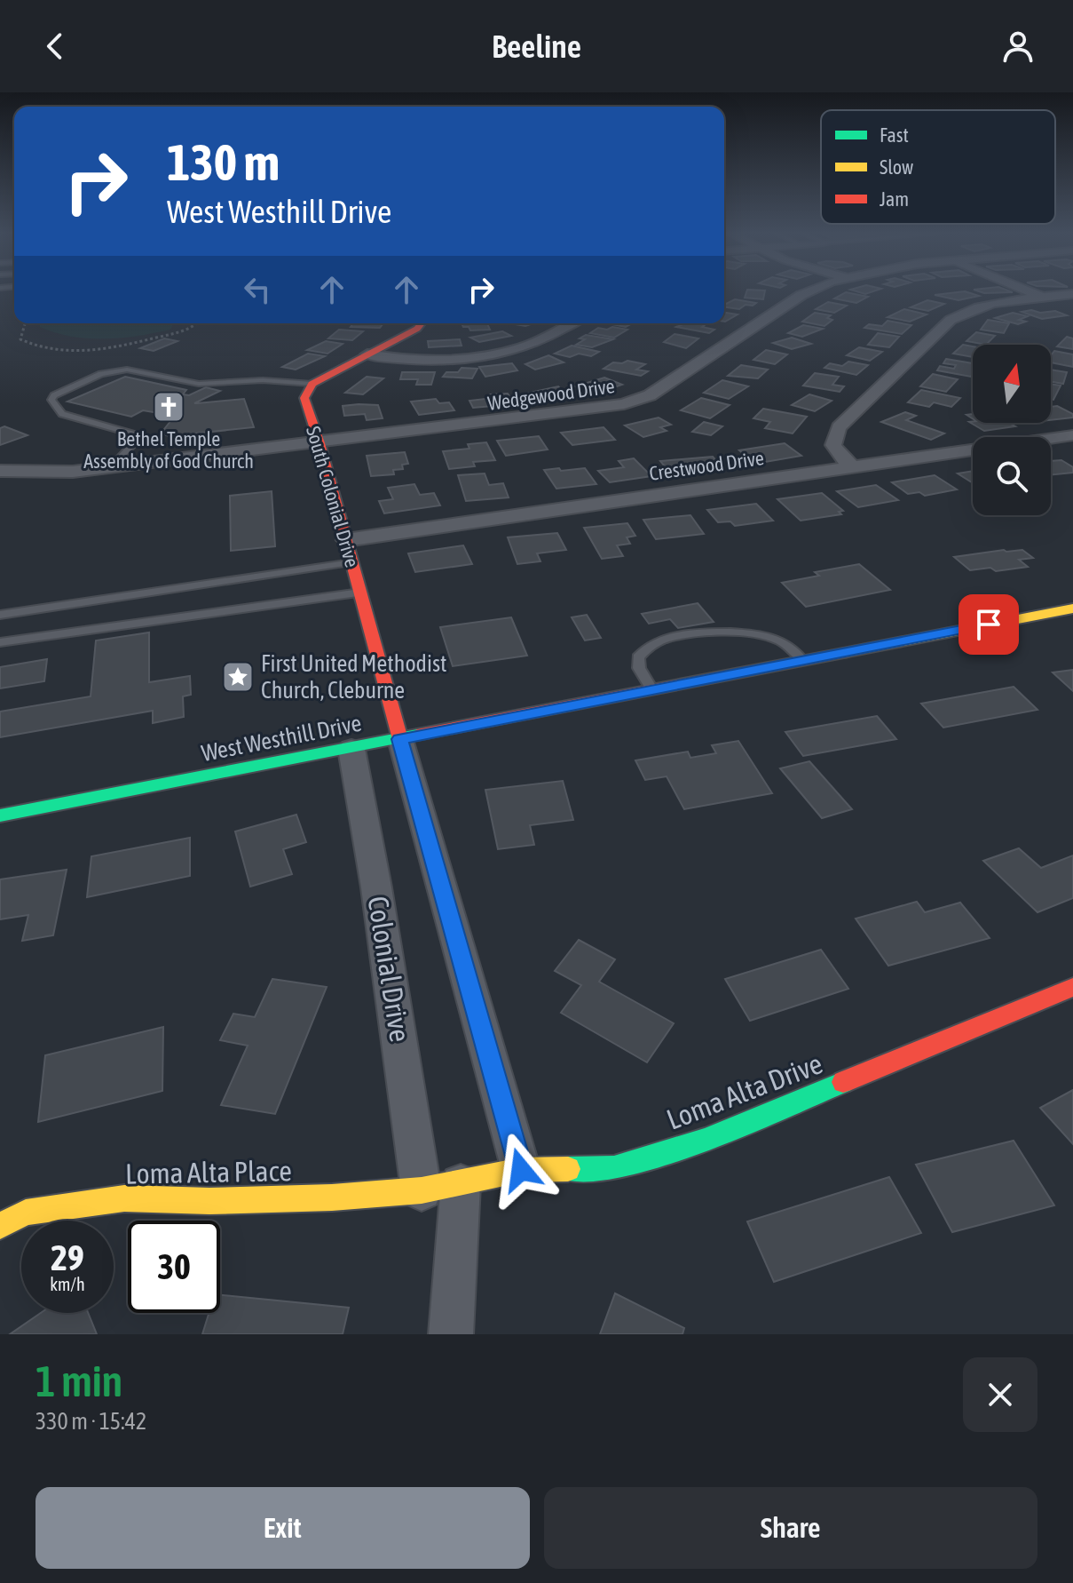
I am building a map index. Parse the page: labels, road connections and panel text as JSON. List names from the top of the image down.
{
  "streets": {
    "street": [
      "Wedgewood Drive",
      "Crestwood Drive",
      "South Colonial Drive",
      "West Westhill Drive",
      "Colonial Drive",
      "Loma Alta Drive",
      "Loma Alta Place"
    ]
  },
  "crossings": [
    ["Wedgewood Drive", "South Colonial Drive"],
    ["Crestwood Drive", "South Colonial Drive"],
    ["South Colonial Drive", "West Westhill Drive"],
    ["West Westhill Drive", "Colonial Drive"],
    ["Colonial Drive", "Loma Alta Drive"],
    ["Colonial Drive", "Loma Alta Place"],
    ["Loma Alta Drive", "Loma Alta Place"]
  ],
  "places": {
    "church": ["Bethel Temple Assembly of God Church"],
    "place": ["First United Methodist Church, Cleburne"]
  },
  "legend": ["Fast", "Slow", "Jam"],
  "north": "top",
  "page": {
    "header": "Beeline",
    "turn": ["130 m", "West Westhill Drive"],
    "speed": "29 km/h",
    "limit": "30",
    "heading": ["1 min", "330 m · 15:42"],
    "buttons": ["Exit", "Share"]
  }
}
